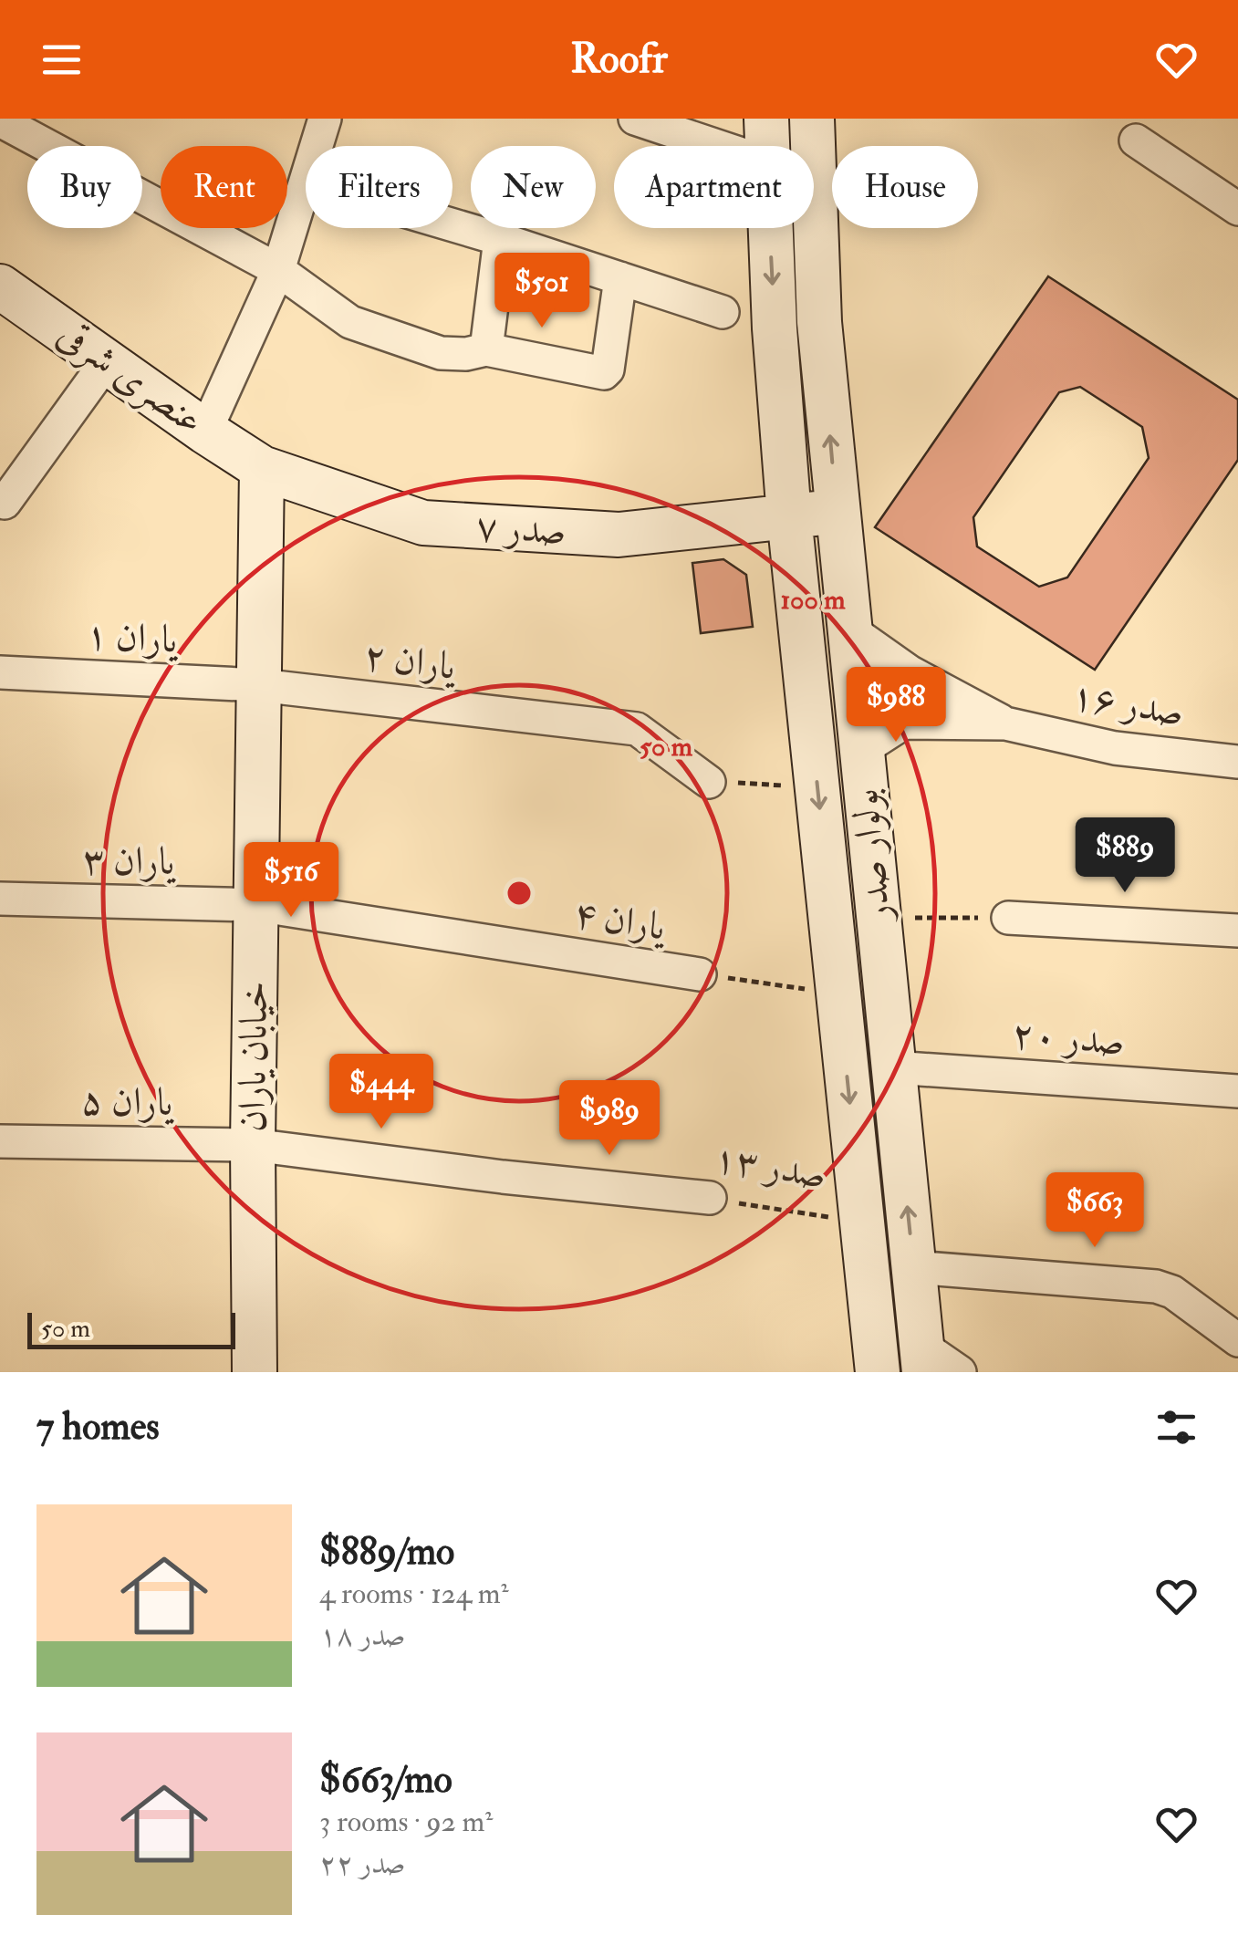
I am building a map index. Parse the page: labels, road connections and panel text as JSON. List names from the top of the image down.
{
  "streets": {
    "main road": [
      "عنصری شرقی",
      "صدر ۷",
      "بولوار صدر",
      "خیابان یاران"
    ],
    "street": [
      "یاران ۱",
      "یاران ۲",
      "صدر ۱۶",
      "یاران ۳",
      "یاران ۴",
      "صدر ۲۰",
      "یاران ۵",
      "صدر ۱۳"
    ]
  },
  "crossings": [
    ["عنصری شرقی", "صدر ۷"],
    ["عنصری شرقی", "خیابان یاران"],
    ["صدر ۷", "بولوار صدر"],
    ["صدر ۷", "خیابان یاران"],
    ["یاران ۱", "یاران ۲"],
    ["یاران ۱", "خیابان یاران"],
    ["یاران ۲", "خیابان یاران"],
    ["صدر ۱۶", "بولوار صدر"],
    ["بولوار صدر", "صدر ۲۰"],
    ["بولوار صدر", "صدر ۱۳"],
    ["یاران ۳", "یاران ۴"],
    ["یاران ۳", "خیابان یاران"],
    ["یاران ۴", "خیابان یاران"],
    ["خیابان یاران", "یاران ۵"],
    ["یاران ۵", "صدر ۱۳"]
  ],
  "scale_bar": "50 m",
  "page": {
    "header": "Roofr",
    "chip": [
      "Buy",
      "Rent",
      "Filters",
      "New",
      "Apartment",
      "House"
    ],
    "price": [
      "$501",
      "$988",
      "$889",
      "$516",
      "$444",
      "$989",
      "$663"
    ],
    "scale": "50 m",
    "heading": "7 homes",
    "list": [
      {
        "name": "$889/mo",
        "note": "4 rooms · 124 m² · صدر ۱۸"
      },
      {
        "name": "$663/mo",
        "note": "3 rooms · 92 m² · صدر ۲۲"
      }
    ]
  },
  "rings": ["100 m", "50 m"]
}
